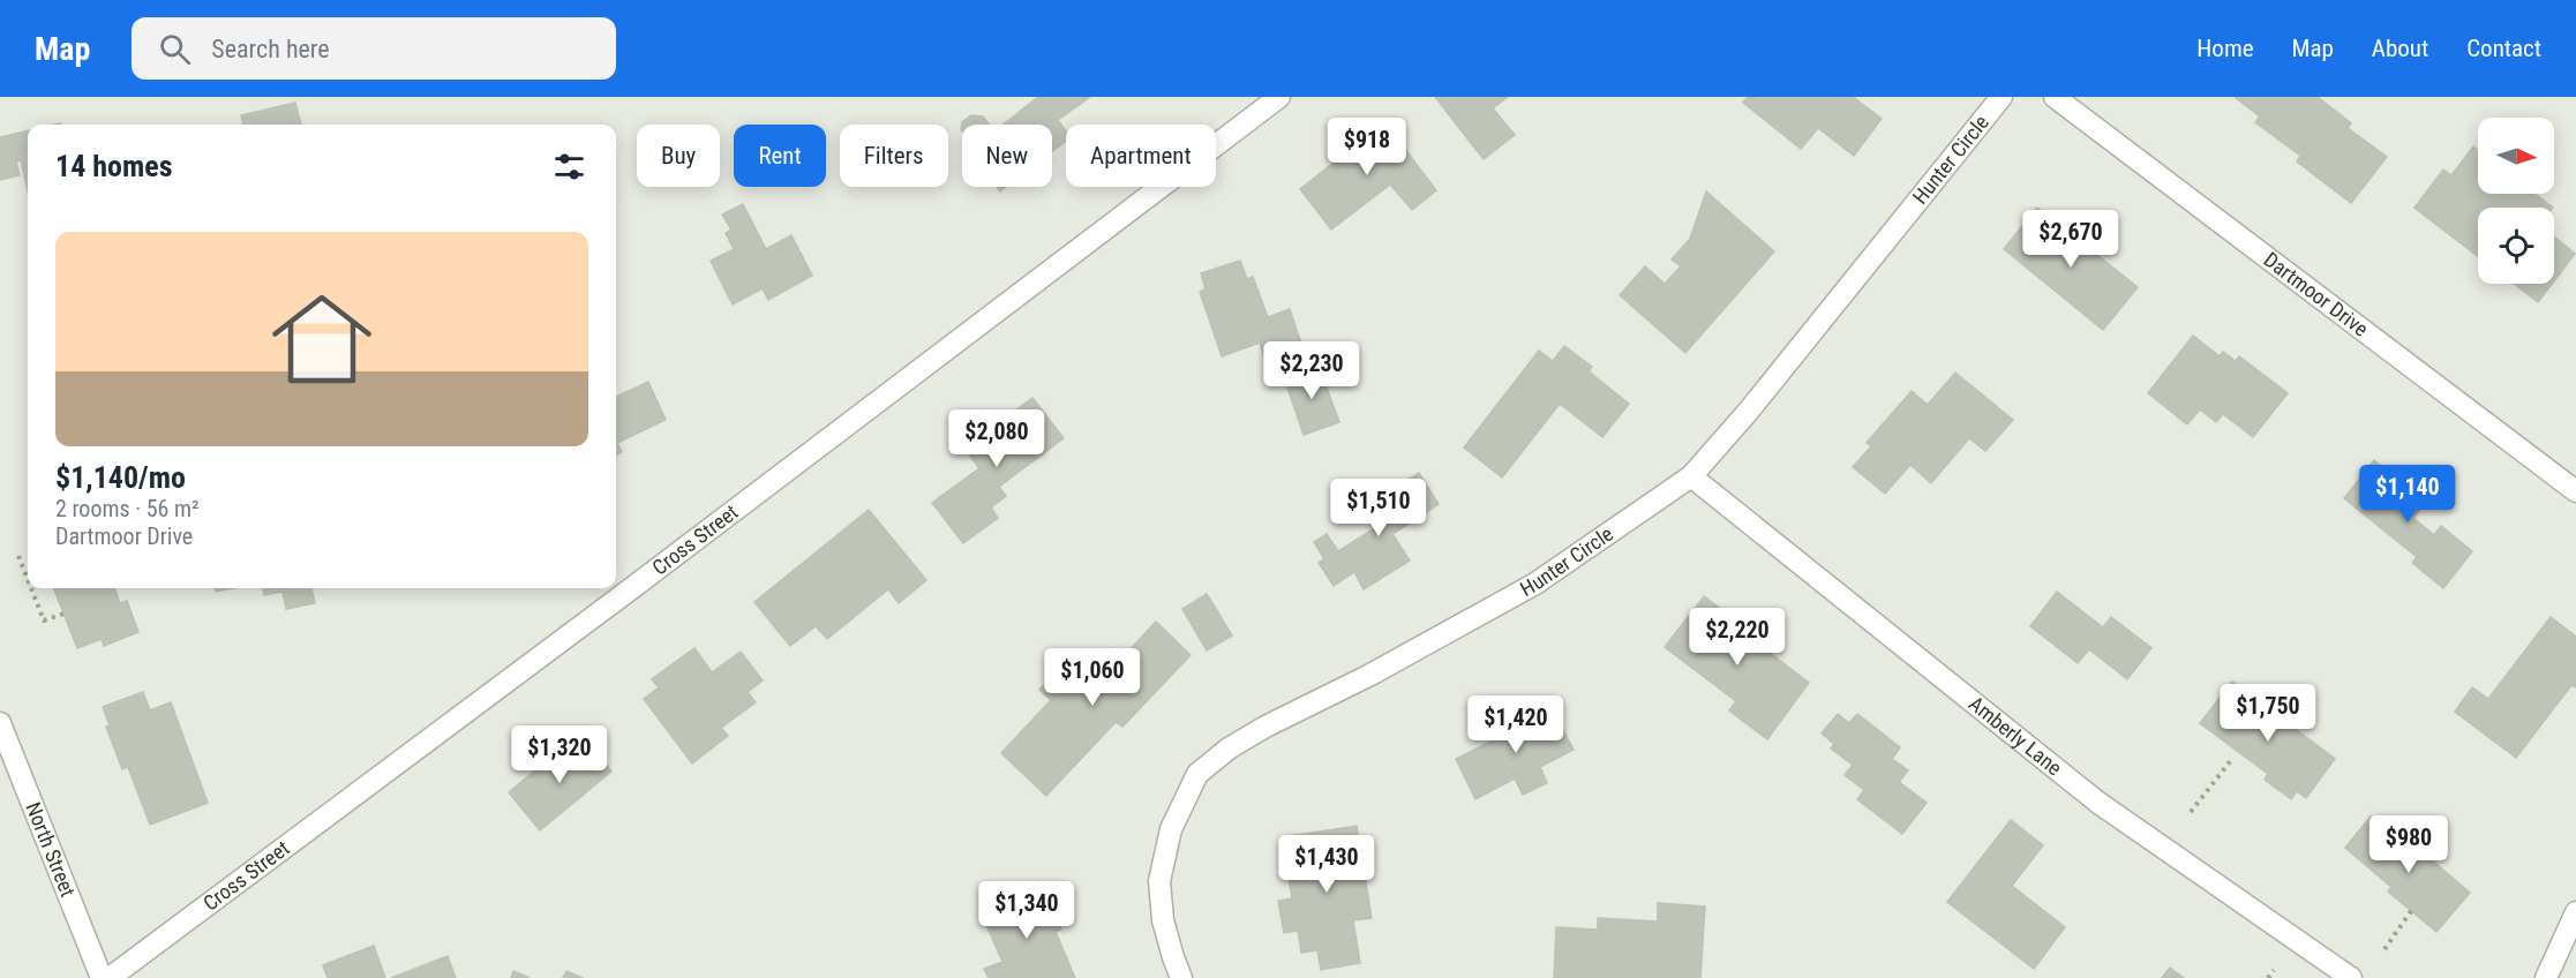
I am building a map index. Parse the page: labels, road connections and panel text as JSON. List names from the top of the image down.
{
  "streets": {
    "street": [
      "Hunter Circle",
      "Dartmoor Drive",
      "Cross Street",
      "Amberly Lane",
      "North Street"
    ]
  },
  "crossings": [
    ["Hunter Circle", "Amberly Lane"]
  ],
  "north": "right",
  "page": {
    "header": "Map",
    "search": "Search here",
    "nav": [
      "Home",
      "Map",
      "About",
      "Contact"
    ],
    "price": [
      "$918",
      "$2,670",
      "$2,230",
      "$2,080",
      "$1,140",
      "$1,510",
      "$2,220",
      "$1,060",
      "$1,750",
      "$1,420",
      "$1,320",
      "$980",
      "$1,430",
      "$1,340"
    ],
    "chip": [
      "Buy",
      "Rent",
      "Filters",
      "New",
      "Apartment"
    ],
    "heading": "14 homes",
    "list": [
      {
        "name": "$1,140/mo",
        "note": "2 rooms · 56 m² · Dartmoor Drive"
      }
    ]
  }
}
